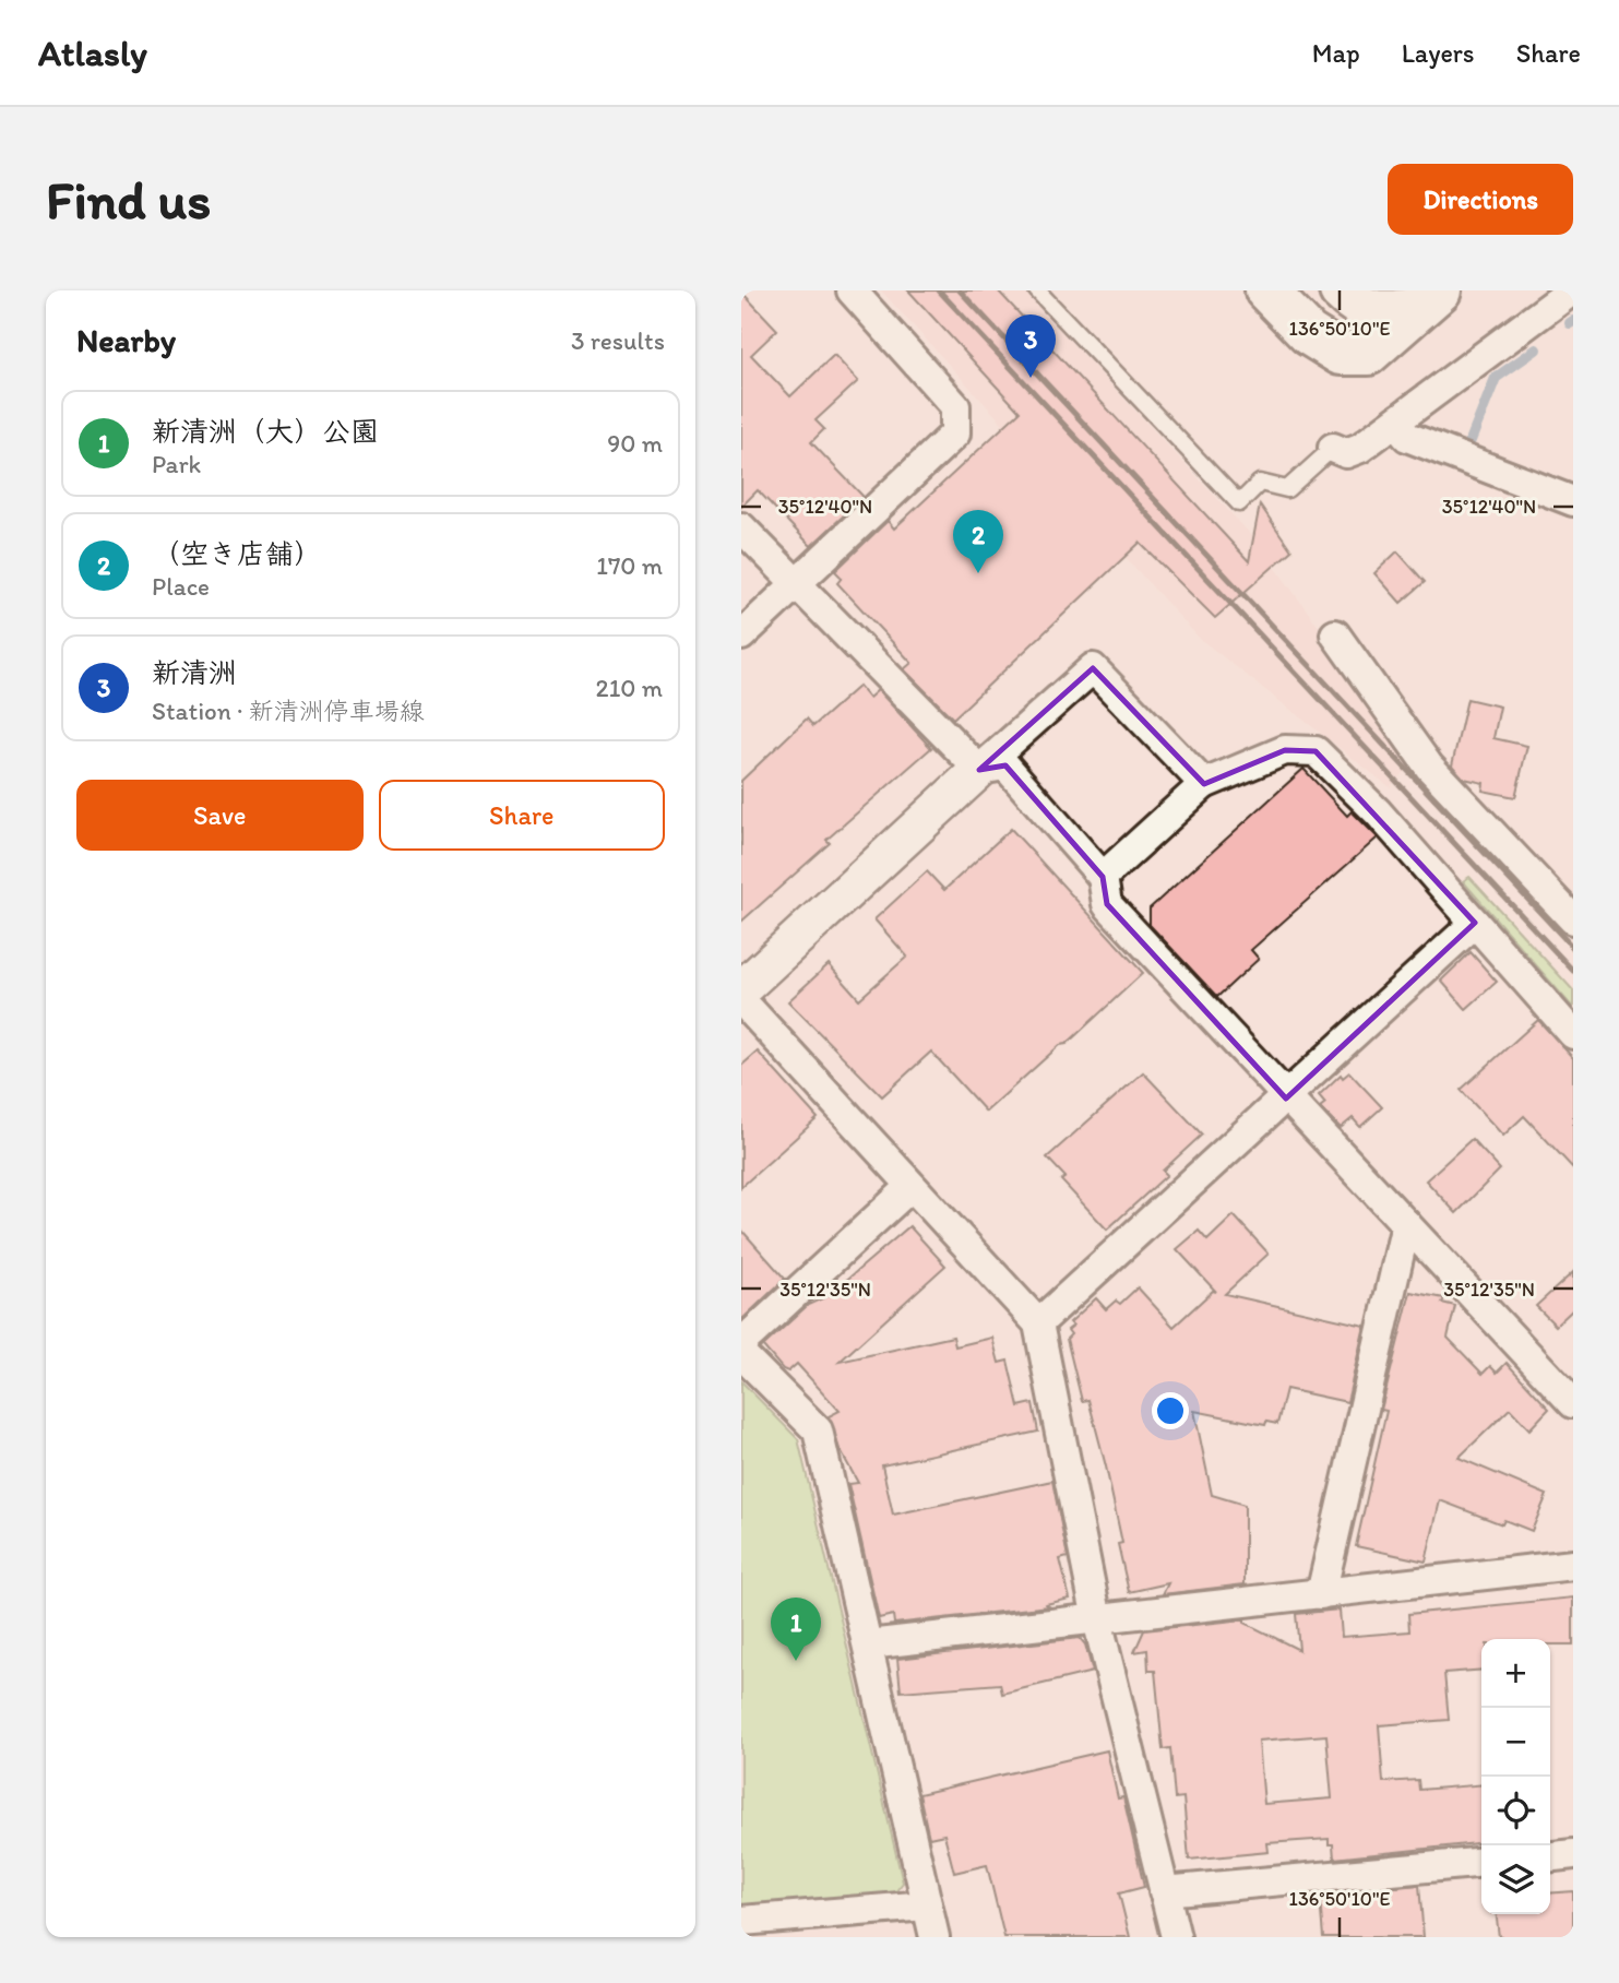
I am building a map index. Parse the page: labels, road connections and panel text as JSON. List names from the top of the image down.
{
  "page": {
    "header": "Atlasly",
    "nav": ["Map", "Layers", "Share"],
    "buttons": [
      "Directions",
      ["Save", "Share"]
    ],
    "title": "Find us",
    "heading": ["Nearby", "3 results"],
    "pins": ["3", "2", "1"],
    "list": [
      {
        "mark": "1",
        "name": "新清洲（大）公園",
        "note": "Park",
        "value": "90 m"
      },
      {
        "mark": "2",
        "name": "（空き店舗）",
        "note": "Place",
        "value": "170 m"
      },
      {
        "mark": "3",
        "name": "新清洲",
        "note": "Station · 新清洲停車場線",
        "value": "210 m"
      }
    ],
    "map_buttons": ["+", "−"]
  },
  "coordinates": ["136°50'10\"E", "35°12'40\"N", "35°12'35\"N"]
}
